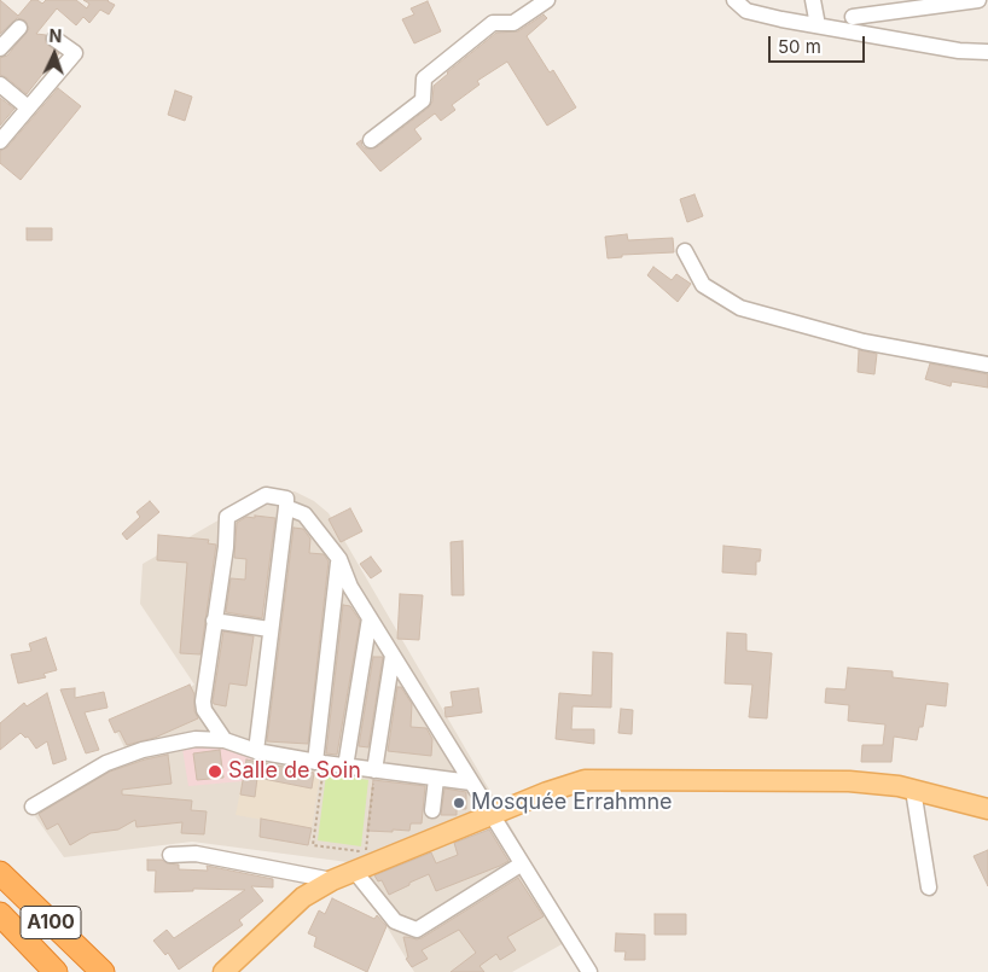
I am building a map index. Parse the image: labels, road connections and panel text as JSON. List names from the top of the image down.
{
  "streets": {
    "highway": ["A100"]
  },
  "places": ["Salle de Soin", "Mosquée Errahmne"],
  "scale_bar": "50 m",
  "north": "top"
}
